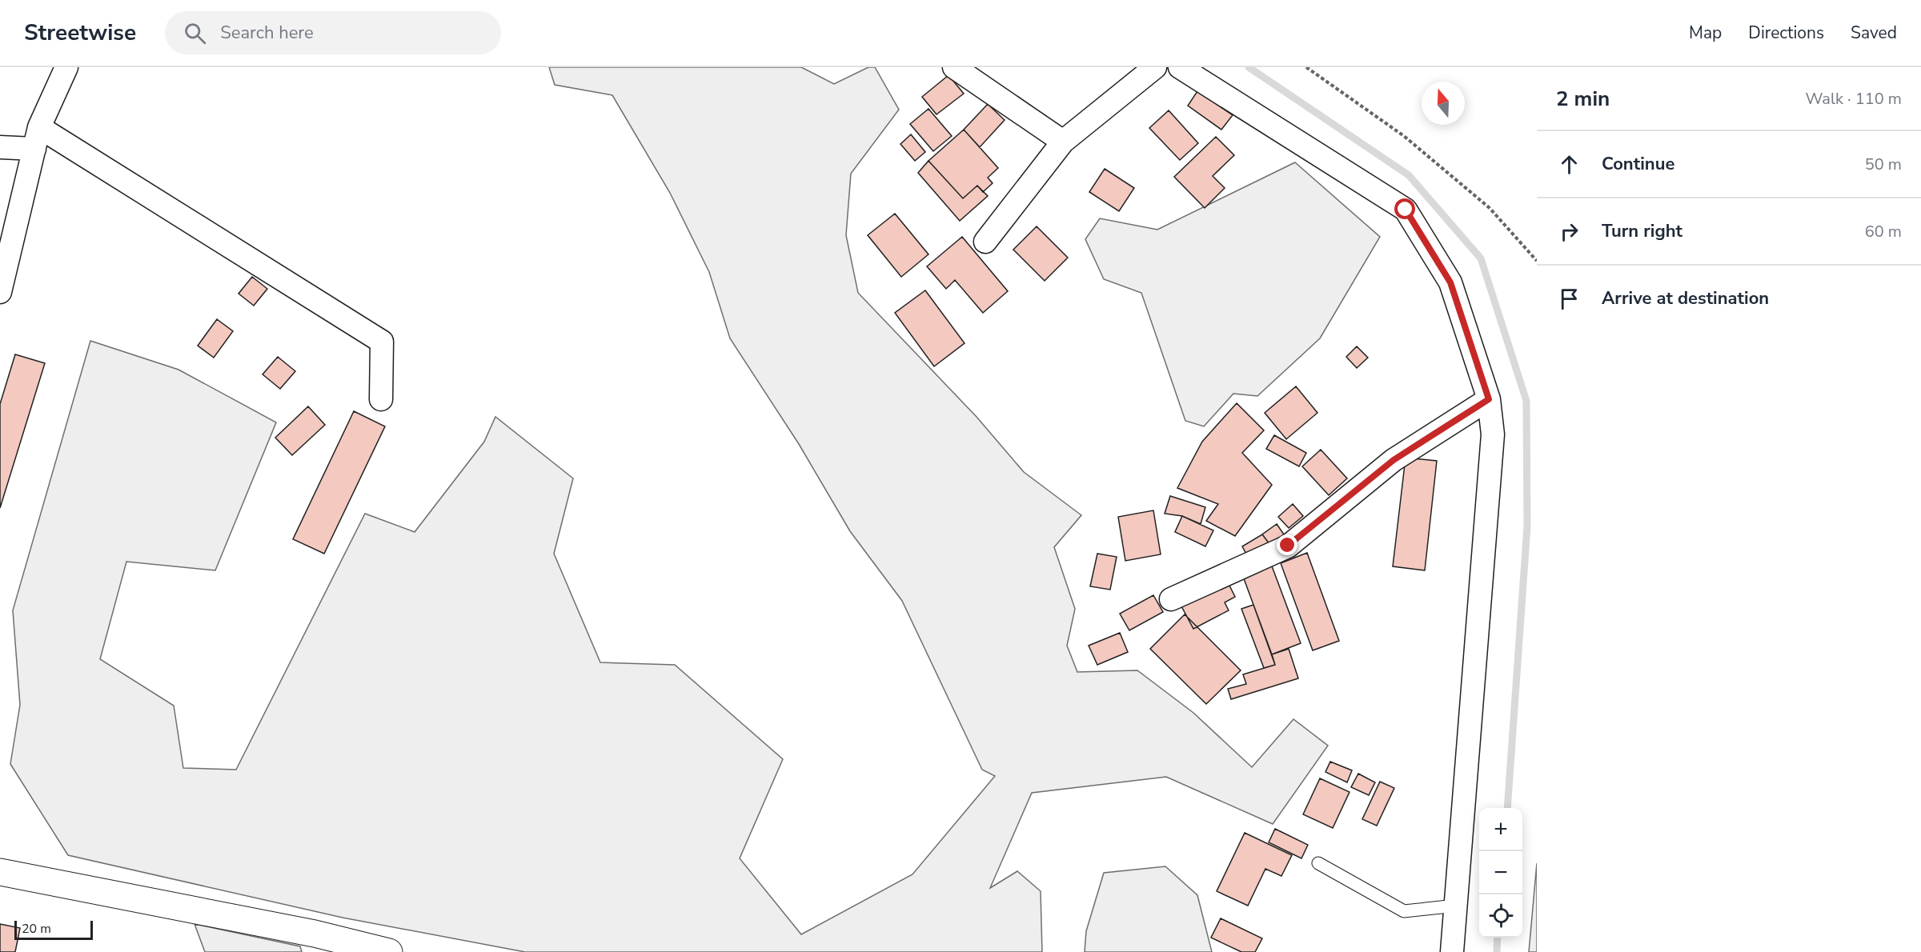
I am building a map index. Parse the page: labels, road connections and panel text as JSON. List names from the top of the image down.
{
  "scale_bar": "20 m",
  "north": "top",
  "page": {
    "header": "Streetwise",
    "search": "Search here",
    "nav": ["Map", "Directions", "Saved"],
    "heading": ["2 min", "Walk · 110 m"],
    "list": [
      ["Continue", "50 m"],
      ["Turn right", "60 m"],
      "Arrive at destination"
    ],
    "map_buttons": ["+", "−"],
    "scale": "20 m"
  }
}
